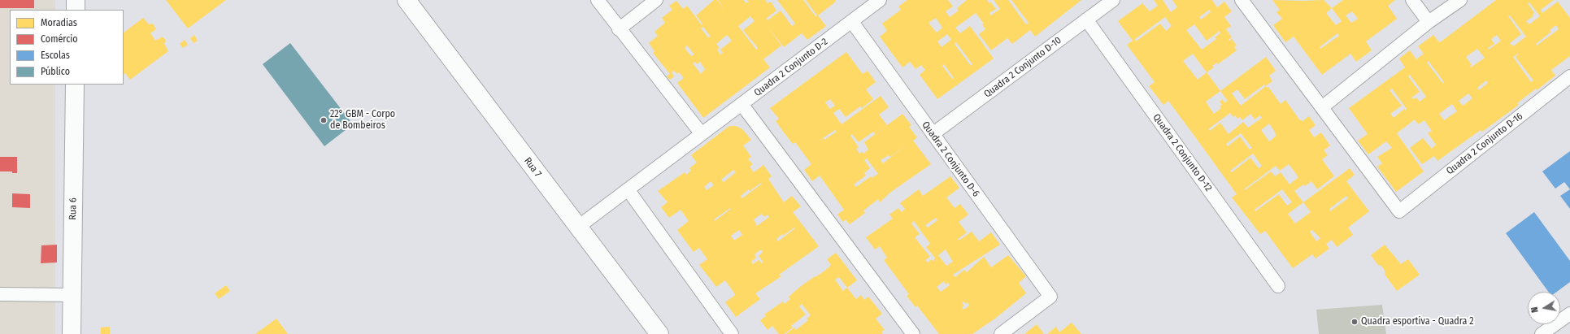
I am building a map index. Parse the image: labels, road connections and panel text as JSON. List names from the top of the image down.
{
  "streets": {
    "main road": ["Rua 7", "Rua 6"],
    "street": [
      "Quadra 2 Conjunto D-2",
      "Quadra 2 Conjunto D-10",
      "Quadra 2 Conjunto D-16",
      "Quadra 2 Conjunto D-12",
      "Quadra 2 Conjunto D-6"
    ]
  },
  "crossings": [
    ["Quadra 2 Conjunto D-2", "Quadra 2 Conjunto D-6"],
    ["Quadra 2 Conjunto D-2", "Rua 7"],
    ["Quadra 2 Conjunto D-10", "Quadra 2 Conjunto D-12"],
    ["Quadra 2 Conjunto D-10", "Quadra 2 Conjunto D-6"]
  ],
  "places": ["22° GBM - Corpo de Bombeiros", "Quadra esportiva - Quadra 2"],
  "legend": [
    "Moradias",
    "Comércio",
    "Escolas",
    "Público"
  ],
  "north": "left"
}
